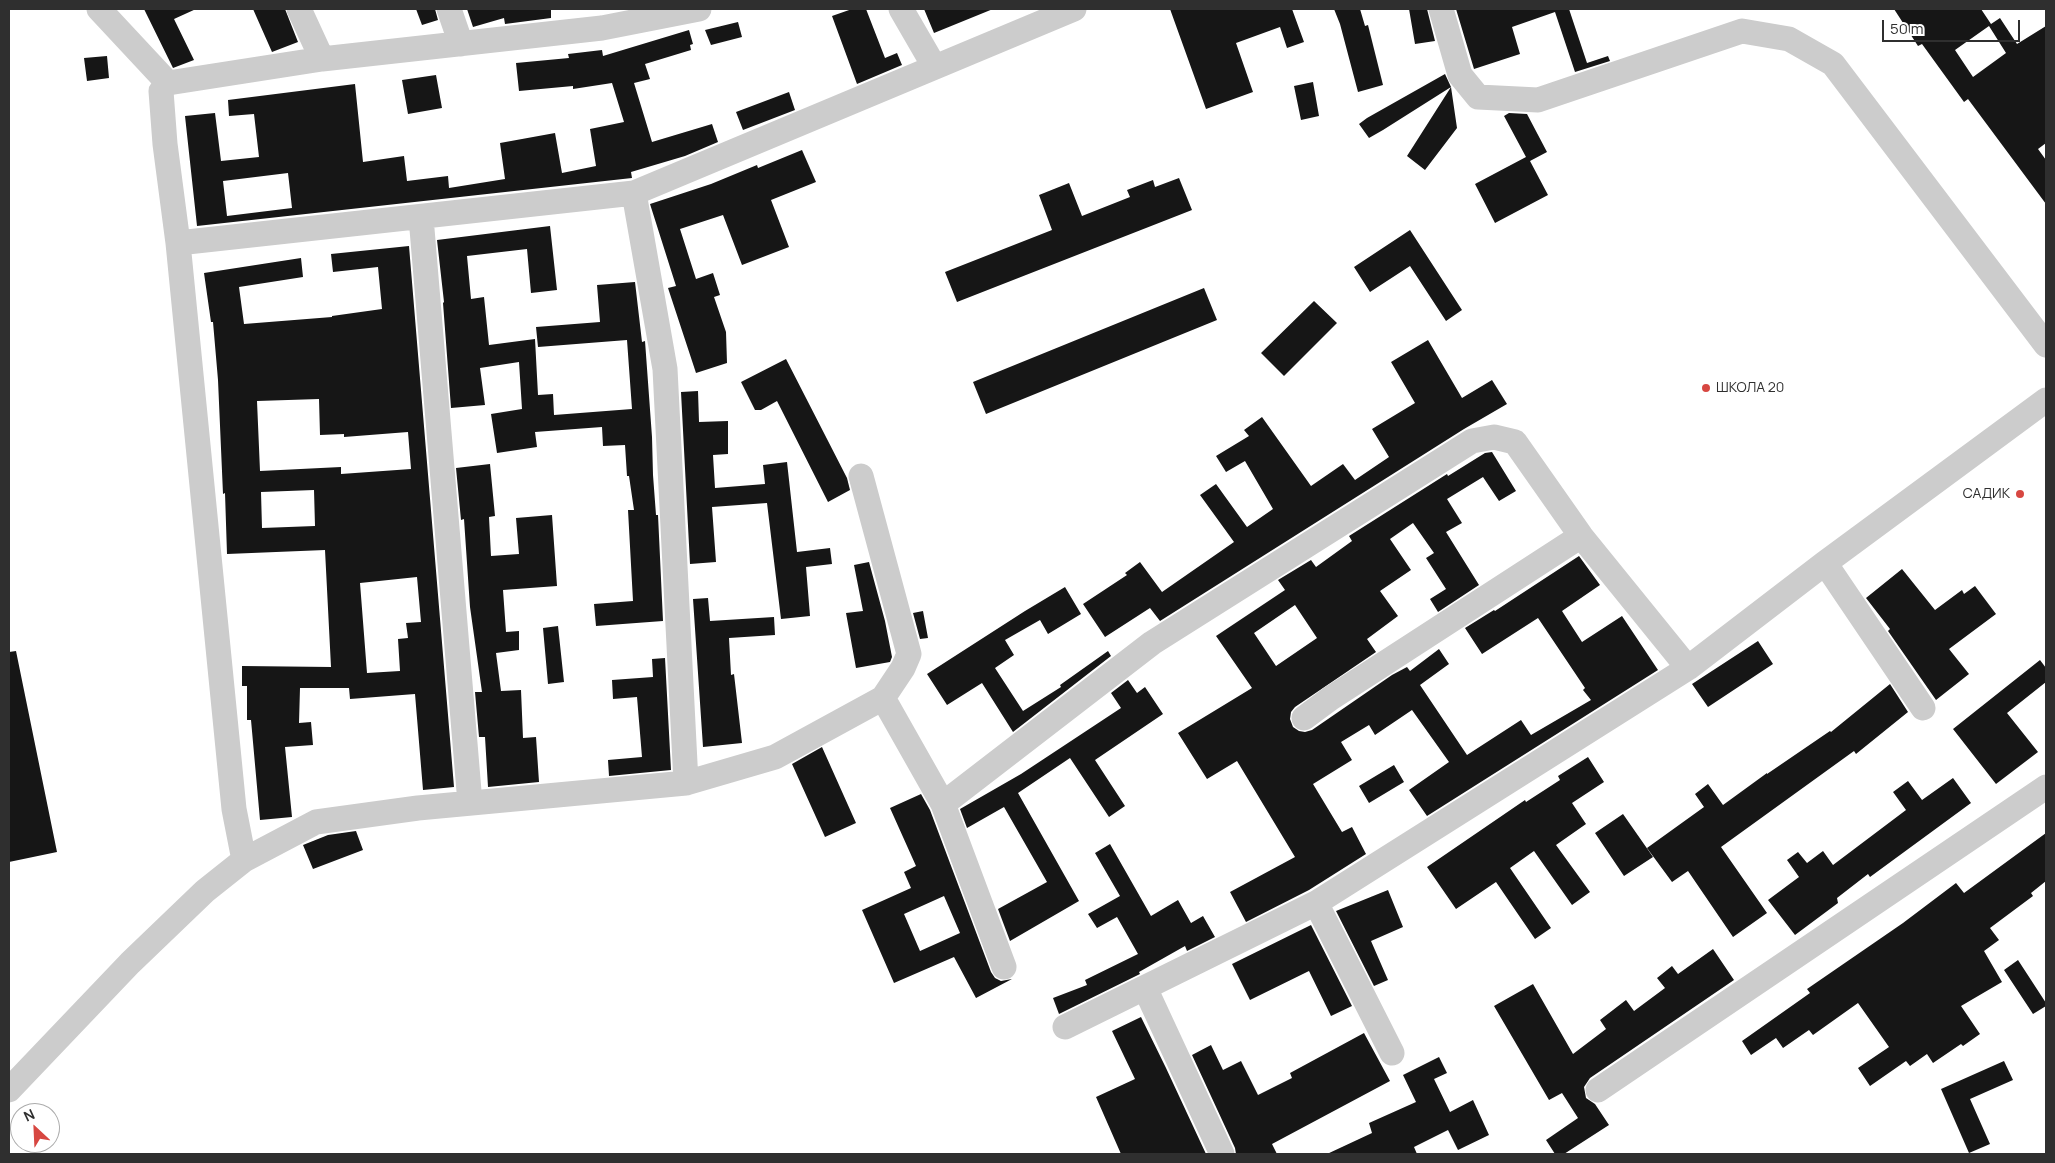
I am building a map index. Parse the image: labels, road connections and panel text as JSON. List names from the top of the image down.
{
  "places": ["ШКОЛА 20", "САДИК"],
  "scale_bar": "50 m",
  "north": "top left"
}
